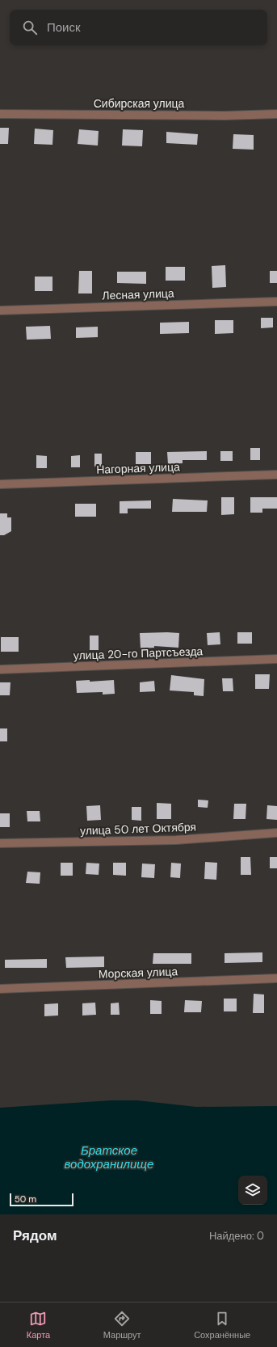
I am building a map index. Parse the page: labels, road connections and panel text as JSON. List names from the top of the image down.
{
  "streets": {
    "street": [
      "Сибирская улица",
      "Лесная улица",
      "Нагорная улица",
      "улица 20-го Партсъезда",
      "улица 50 лет Октября",
      "Морская улица"
    ]
  },
  "water": ["Братское водохранилище"],
  "scale_bar": "50 m",
  "page": {
    "search": "Поиск",
    "scale": "50 m",
    "heading": ["Рядом", "Найдено: 0"],
    "nav": ["Карта", "Маршрут", "Сохранённые"]
  }
}
